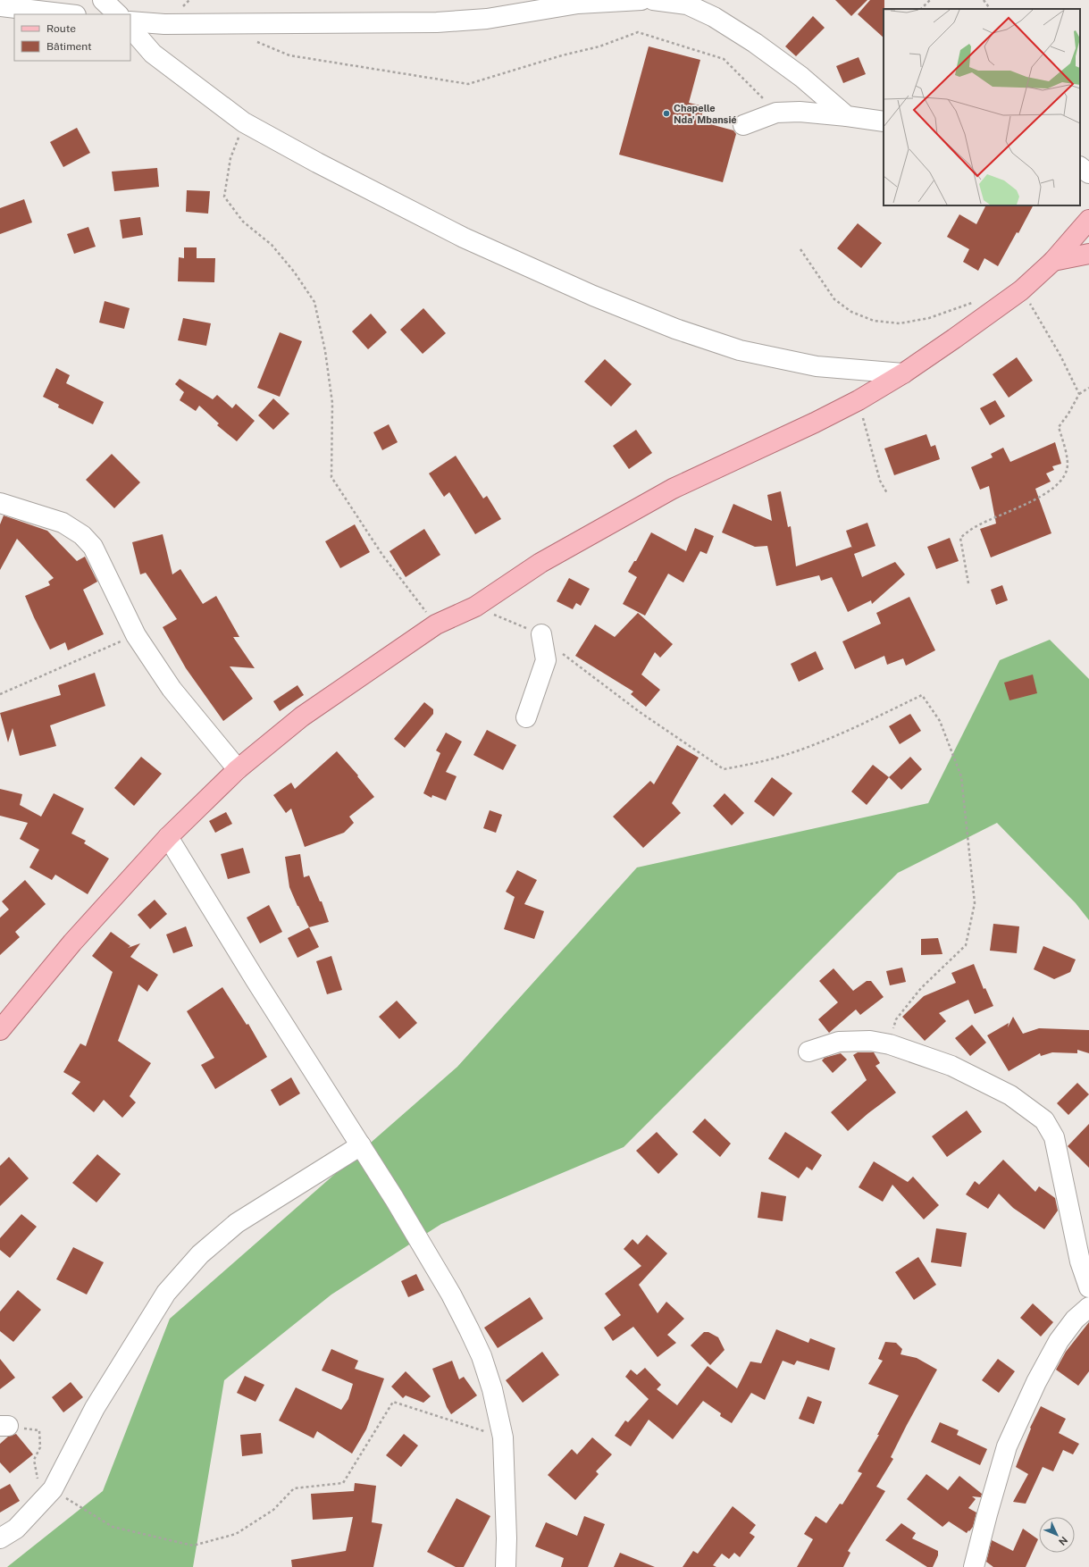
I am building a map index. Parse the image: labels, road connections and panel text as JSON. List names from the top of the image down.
{
  "places": ["Chapelle Nda' Mbansié"],
  "legend": ["Route", "Bâtiment"],
  "north": "bottom right"
}
